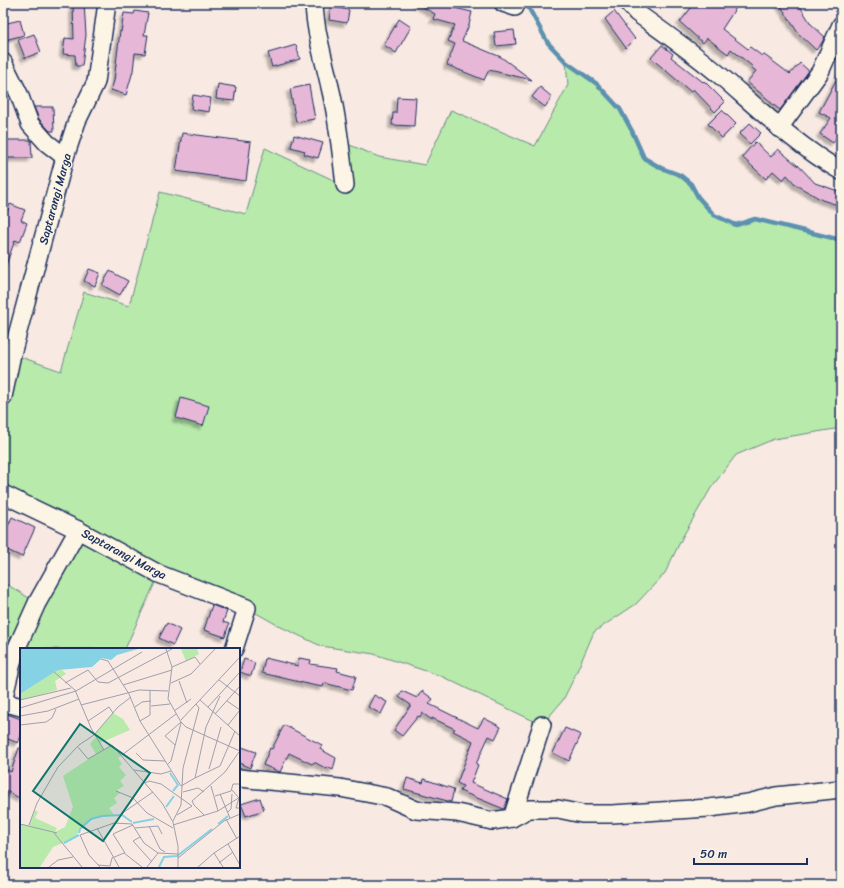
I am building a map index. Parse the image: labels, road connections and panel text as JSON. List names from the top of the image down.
{
  "streets": {
    "street": ["Saptarangi Marga"]
  },
  "scale_bar": "50 m"
}
